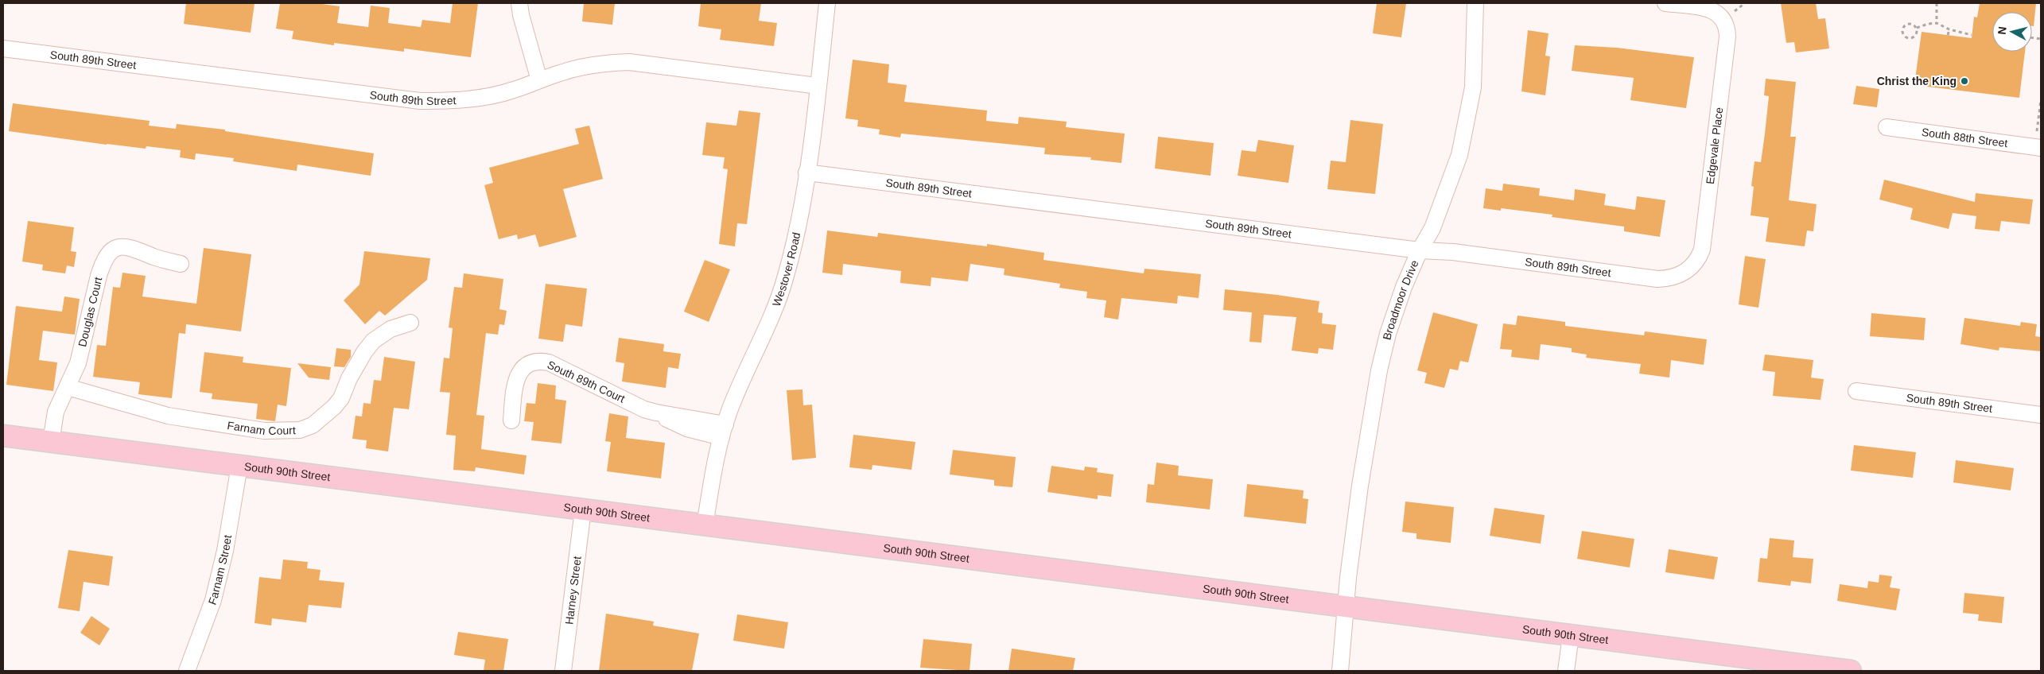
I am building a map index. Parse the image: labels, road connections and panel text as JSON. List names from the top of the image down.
{
  "streets": {
    "main road": ["South 90th Street"],
    "street": [
      "South 89th Street",
      "South 88th Street",
      "Edgevale Place",
      "Westover Road",
      "Broadmoor Drive",
      "Douglas Court",
      "South 89th Court",
      "Farnam Court",
      "Farnam Street",
      "Harney Street"
    ]
  },
  "crossings": [
    ["South 89th Street", "Edgevale Place"],
    ["South 89th Street", "Westover Road"],
    ["South 89th Street", "Broadmoor Drive"],
    ["Westover Road", "South 89th Court"],
    ["Westover Road", "South 90th Street"],
    ["Broadmoor Drive", "South 90th Street"],
    ["Douglas Court", "Farnam Court"],
    ["Douglas Court", "South 90th Street"],
    ["South 90th Street", "Farnam Street"],
    ["South 90th Street", "Harney Street"]
  ],
  "places": ["Christ the King"],
  "north": "left"
}
